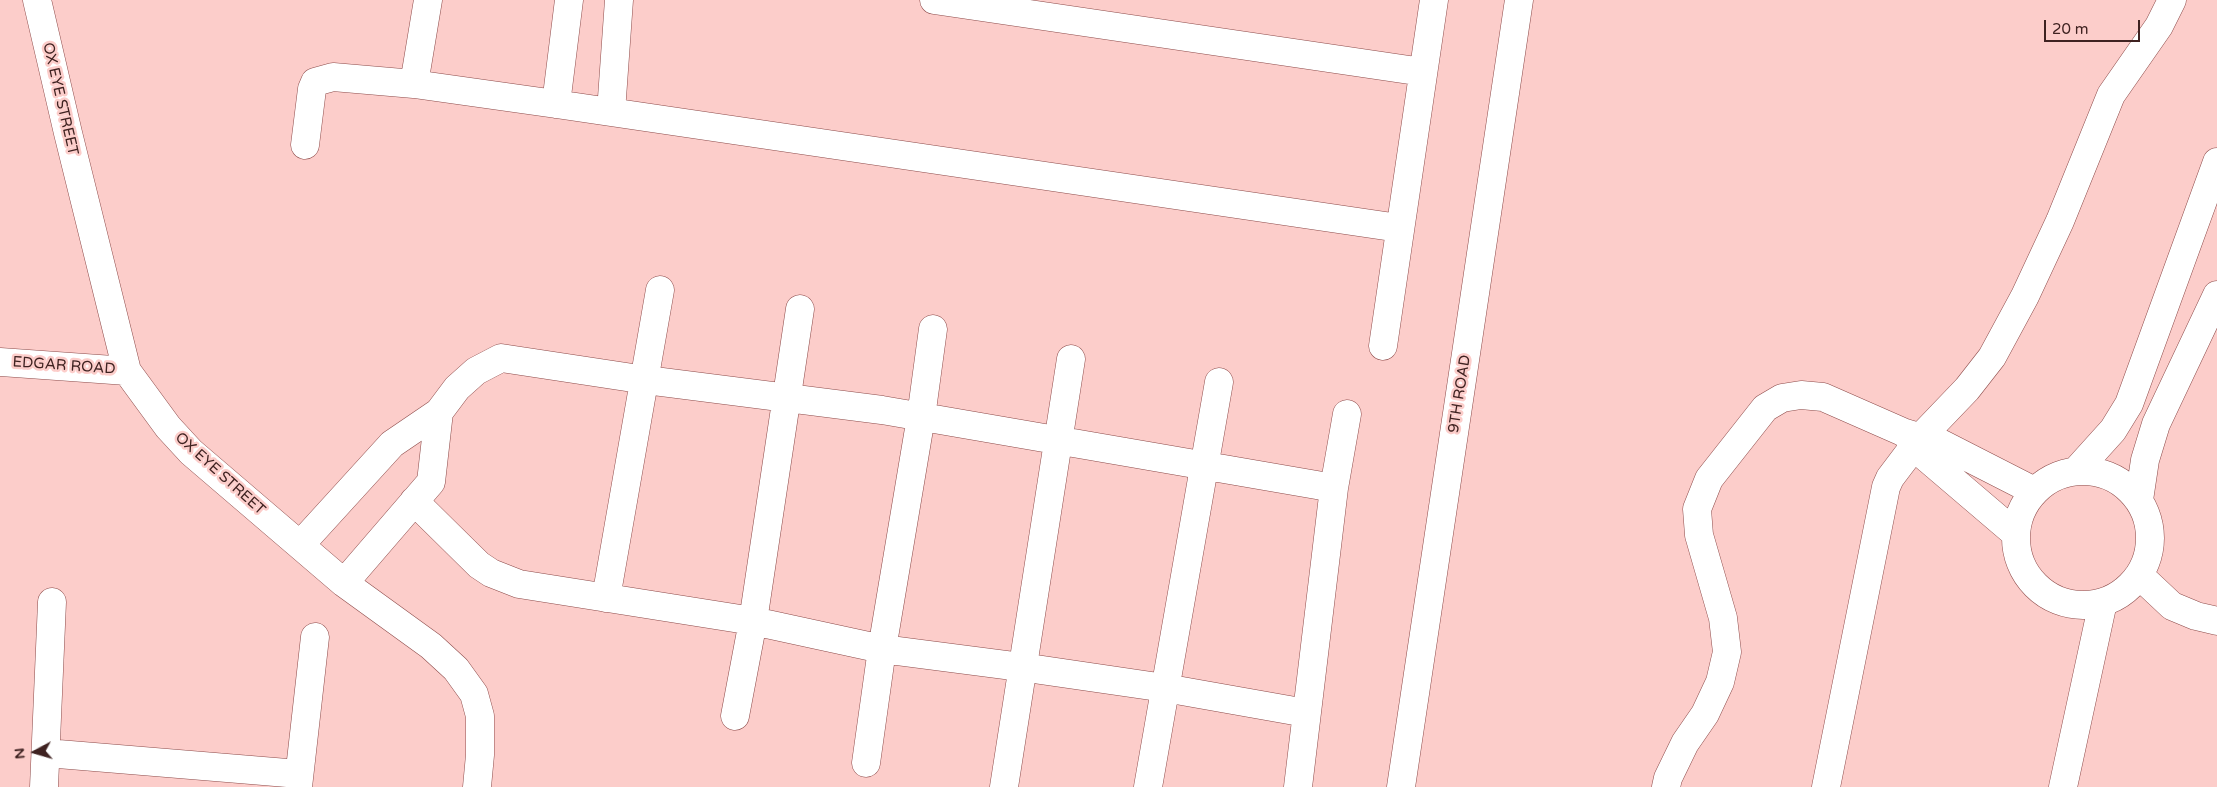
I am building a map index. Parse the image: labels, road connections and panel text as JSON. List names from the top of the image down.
{
  "streets": {
    "street": ["OX EYE STREET", "EDGAR ROAD", "9TH ROAD"]
  },
  "crossings": [
    ["OX EYE STREET", "EDGAR ROAD"]
  ],
  "scale_bar": "20 m",
  "north": "left"
}
